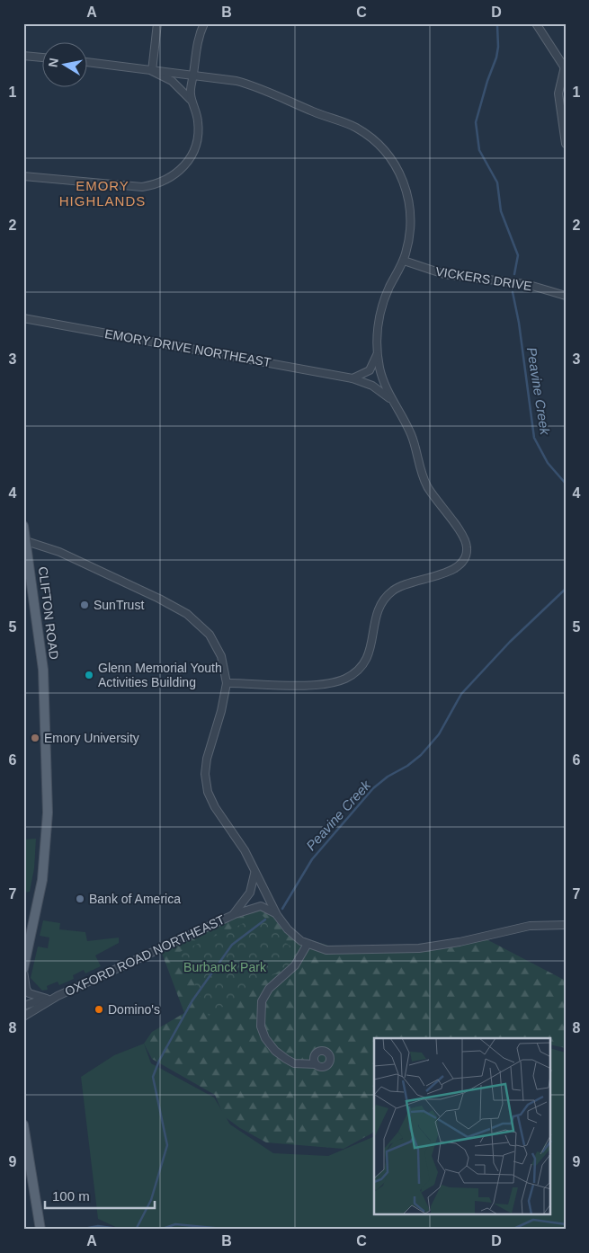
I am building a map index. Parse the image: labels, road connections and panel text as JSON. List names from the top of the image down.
{
  "streets": {
    "main road": ["CLIFTON ROAD"],
    "street": ["VICKERS DRIVE", "EMORY DRIVE NORTHEAST", "OXFORD ROAD NORTHEAST"]
  },
  "districts": ["EMORY HIGHLANDS"],
  "water": ["Peavine Creek"],
  "parks": ["Burbanck Park"],
  "places": [
    "SunTrust",
    "Glenn Memorial Youth Activities Building",
    "Emory University",
    "Bank of America",
    "Domino's"
  ],
  "scale_bar": "100 m",
  "north": "left",
  "grid": {
    "columns": [
      "A",
      "B",
      "C",
      "D"
    ],
    "rows": [
      "1",
      "2",
      "3",
      "4",
      "5",
      "6",
      "7",
      "8",
      "9"
    ]
  }
}
